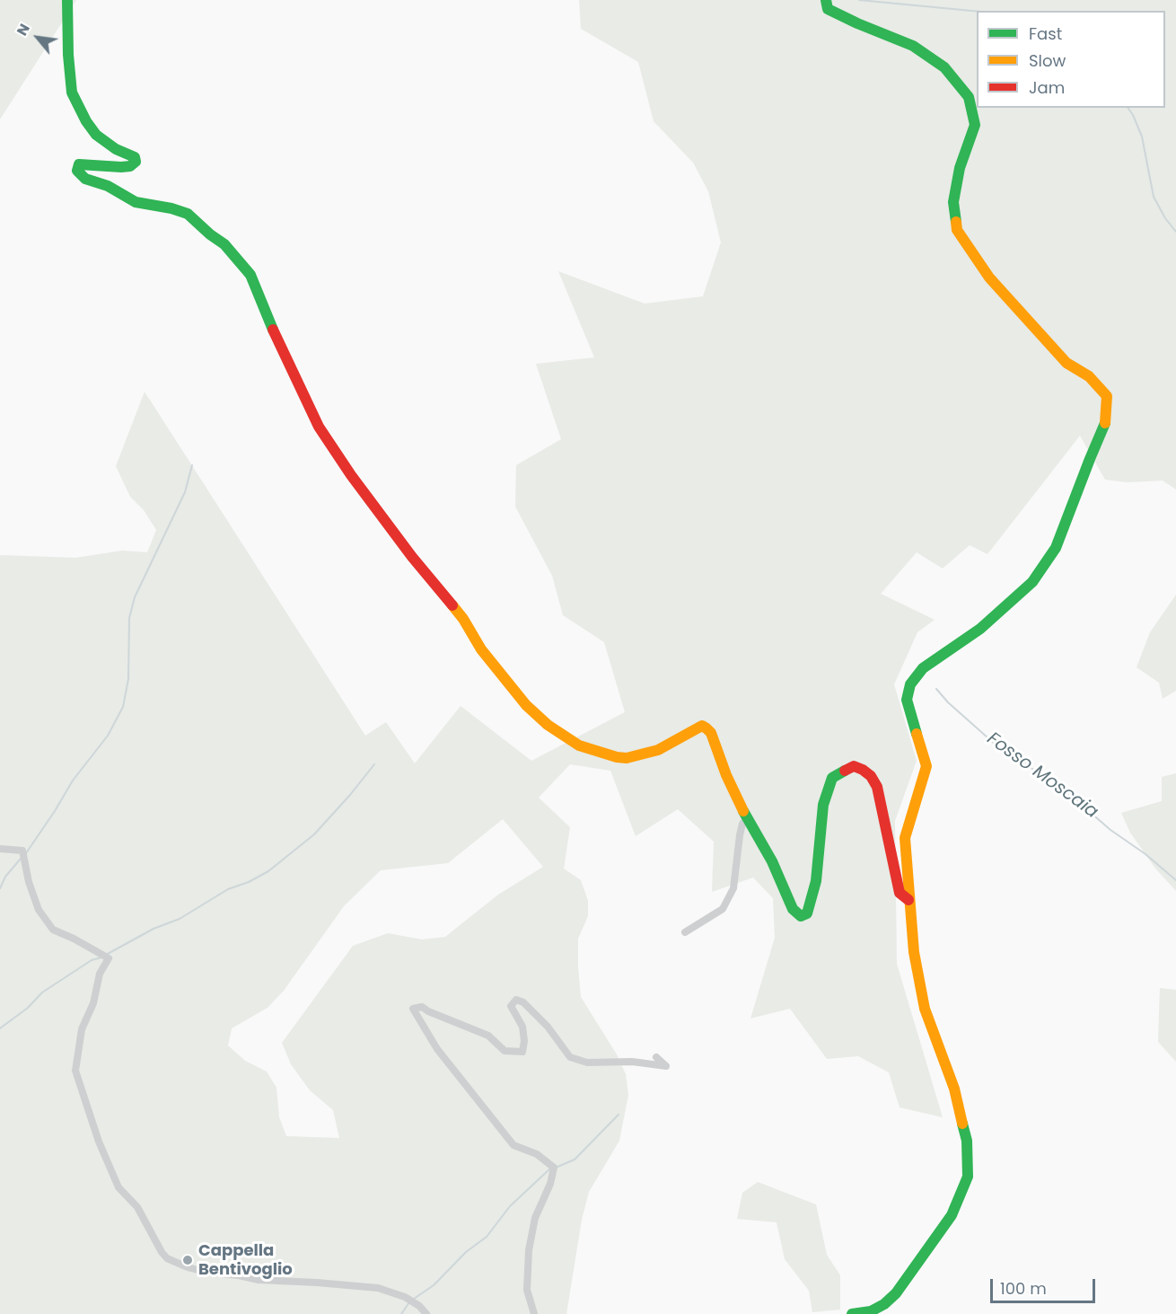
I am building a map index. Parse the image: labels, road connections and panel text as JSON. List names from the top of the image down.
{
  "water": ["Fosso Moscaia"],
  "places": ["Cappella Bentivoglio"],
  "legend": ["Fast", "Slow", "Jam"],
  "scale_bar": "100 m",
  "north": "top left"
}
